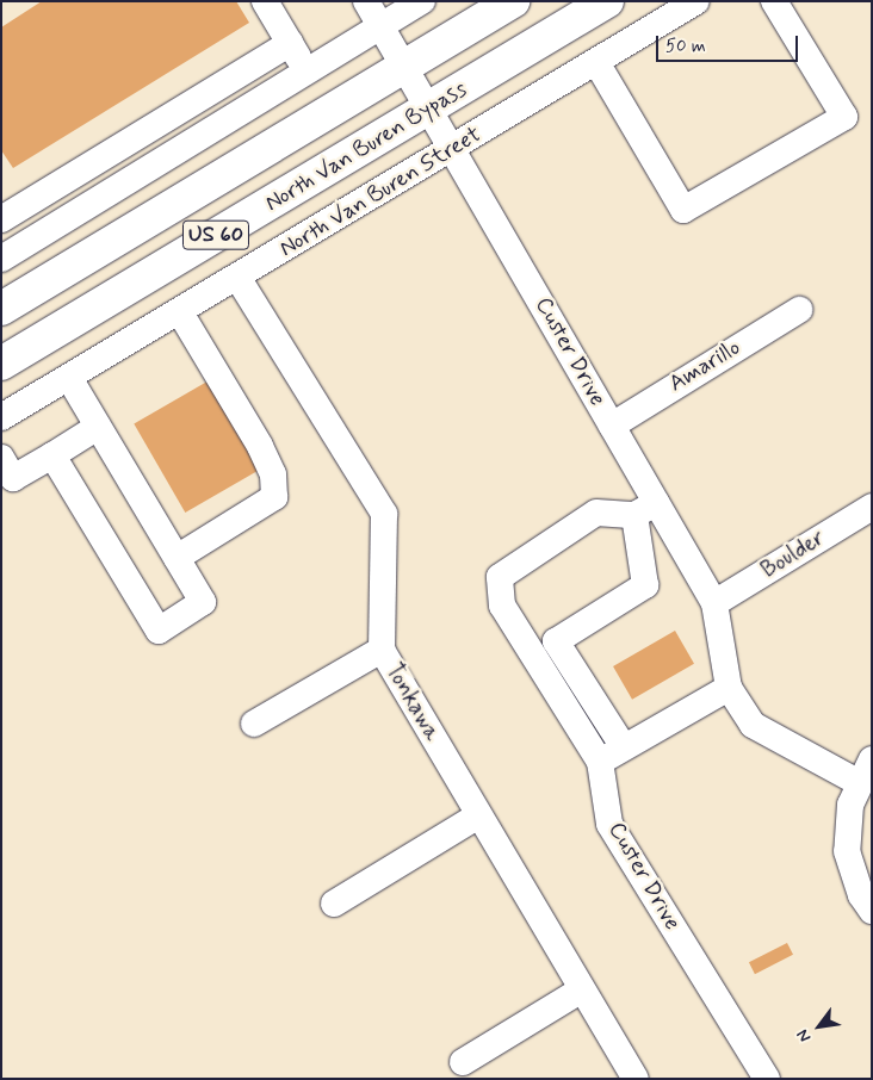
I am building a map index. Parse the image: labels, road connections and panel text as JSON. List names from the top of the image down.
{
  "streets": {
    "main road": ["North Van Buren Bypass", "US 60"],
    "street": [
      "North Van Buren Street",
      "Custer Drive",
      "Amarillo",
      "Boulder",
      "Tonkawa"
    ]
  },
  "crossings": [
    ["North Van Buren Bypass", "Custer Drive"],
    ["North Van Buren Street", "Custer Drive"],
    ["North Van Buren Street", "Tonkawa"],
    ["US 60", "Custer Drive"],
    ["Custer Drive", "Amarillo"],
    ["Custer Drive", "Boulder"]
  ],
  "scale_bar": "50 m",
  "north": "bottom left"
}
